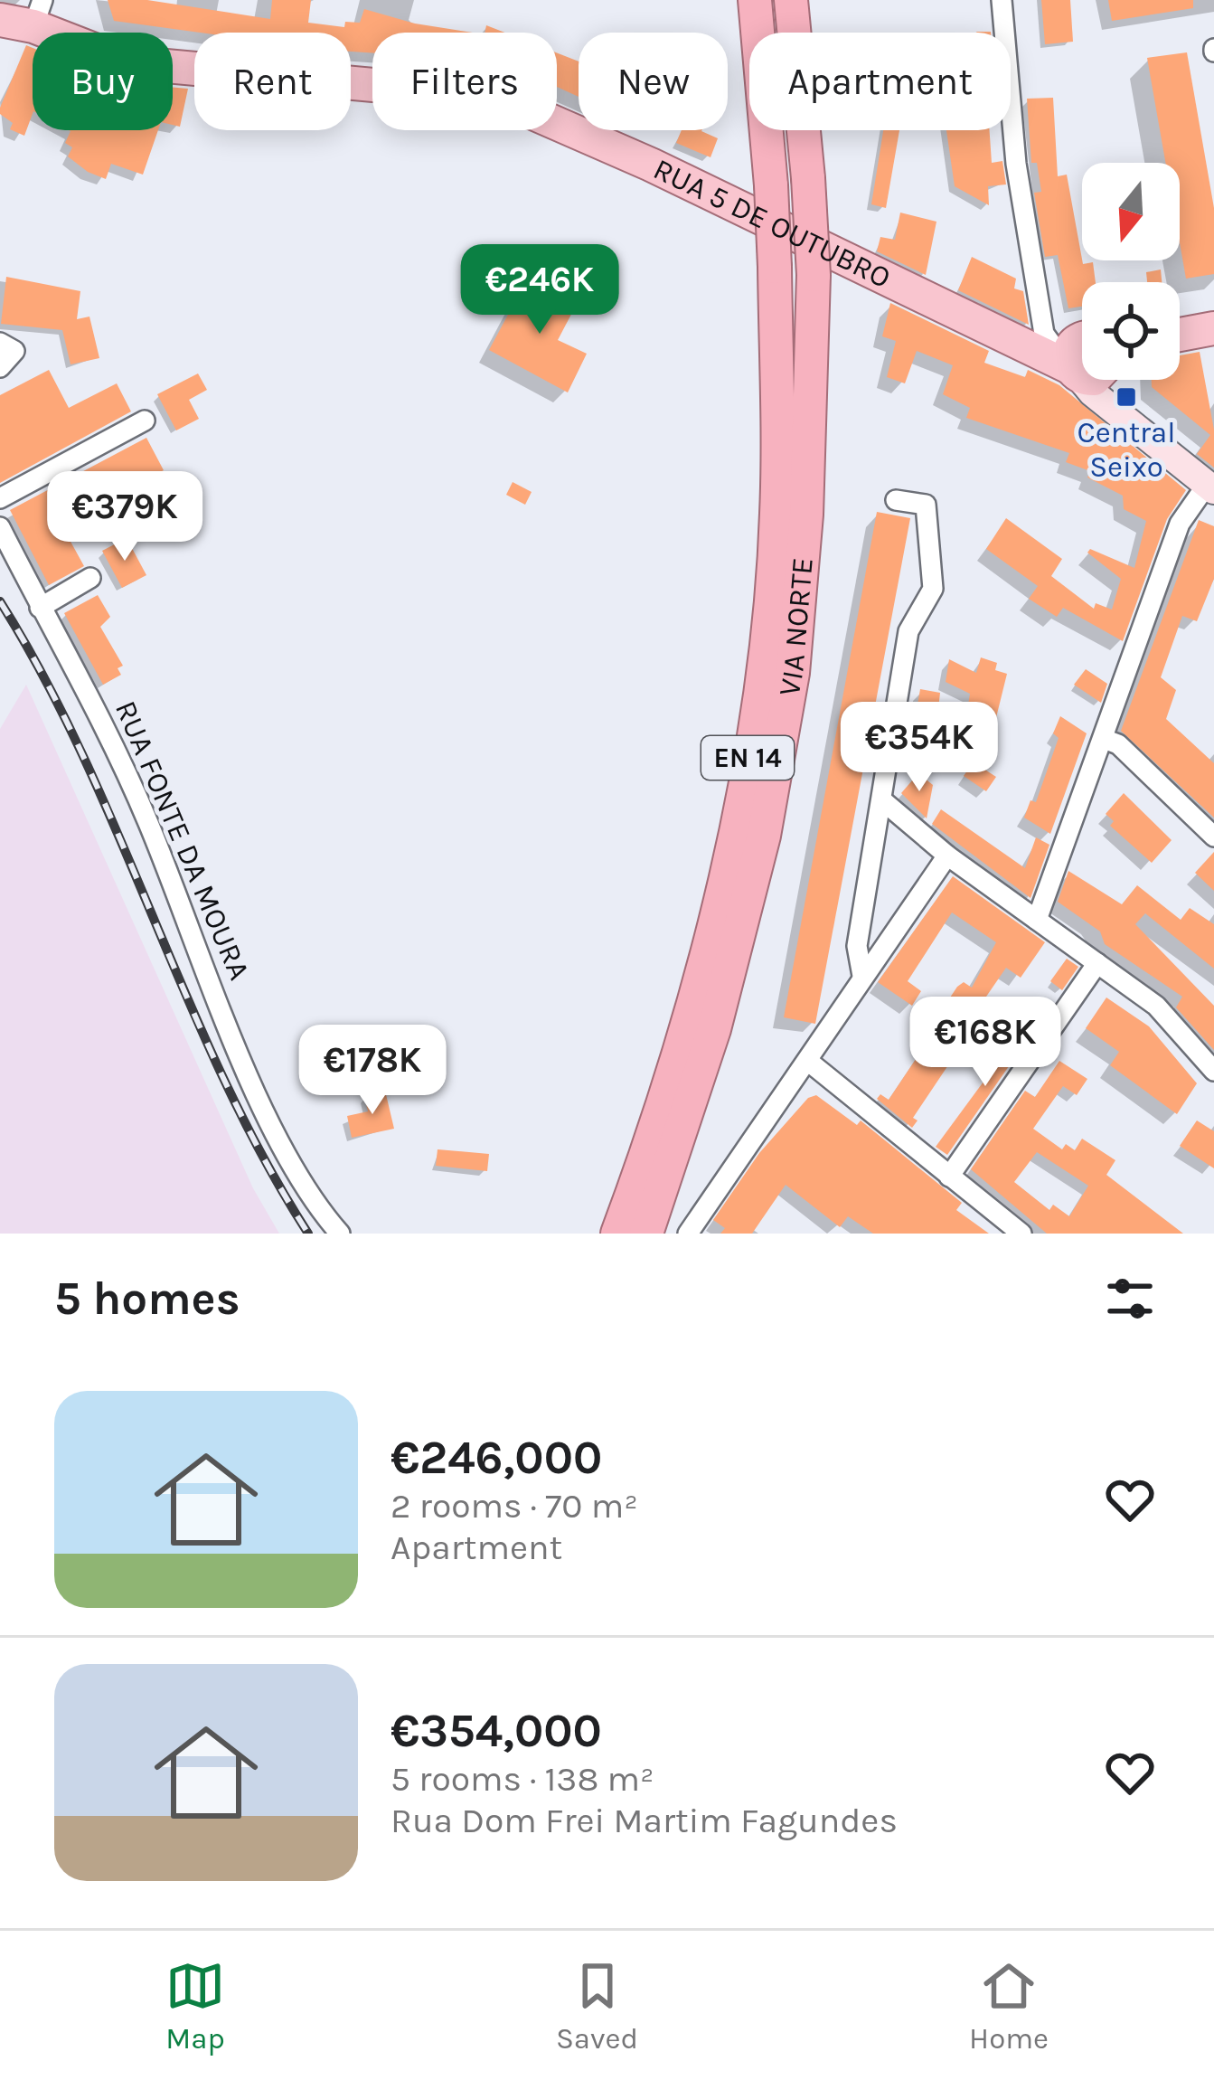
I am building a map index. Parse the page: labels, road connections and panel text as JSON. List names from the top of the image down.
{
  "streets": {
    "highway": ["VIA NORTE", "EN 14"],
    "main road": ["RUA 5 DE OUTUBRO"],
    "street": ["RUA FONTE DA MOURA"]
  },
  "places": {
    "transit": ["Central Seixo"]
  },
  "north": "bottom",
  "page": {
    "chip": [
      "Buy",
      "Rent",
      "Filters",
      "New",
      "Apartment"
    ],
    "price": [
      "€246K",
      "€379K",
      "€354K",
      "€168K",
      "€178K"
    ],
    "heading": "5 homes",
    "list": [
      {
        "name": "€246,000",
        "note": "2 rooms · 70 m² · Apartment"
      },
      {
        "name": "€354,000",
        "note": "5 rooms · 138 m² · Rua Dom Frei Martim Fagundes"
      }
    ],
    "tabs": ["Map", "Saved", "Home"]
  }
}
